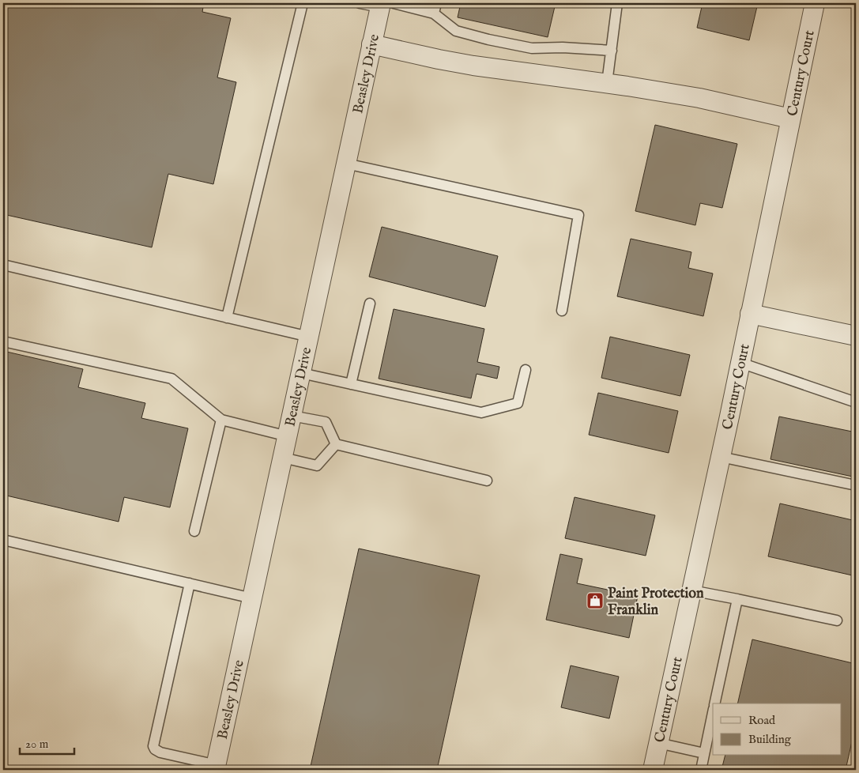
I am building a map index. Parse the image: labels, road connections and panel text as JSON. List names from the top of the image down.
{
  "streets": {
    "street": ["Beasley Drive", "Century Court"]
  },
  "places": {
    "shop": ["Paint Protection Franklin"]
  },
  "legend": ["Road", "Building"],
  "scale_bar": "20 m"
}
